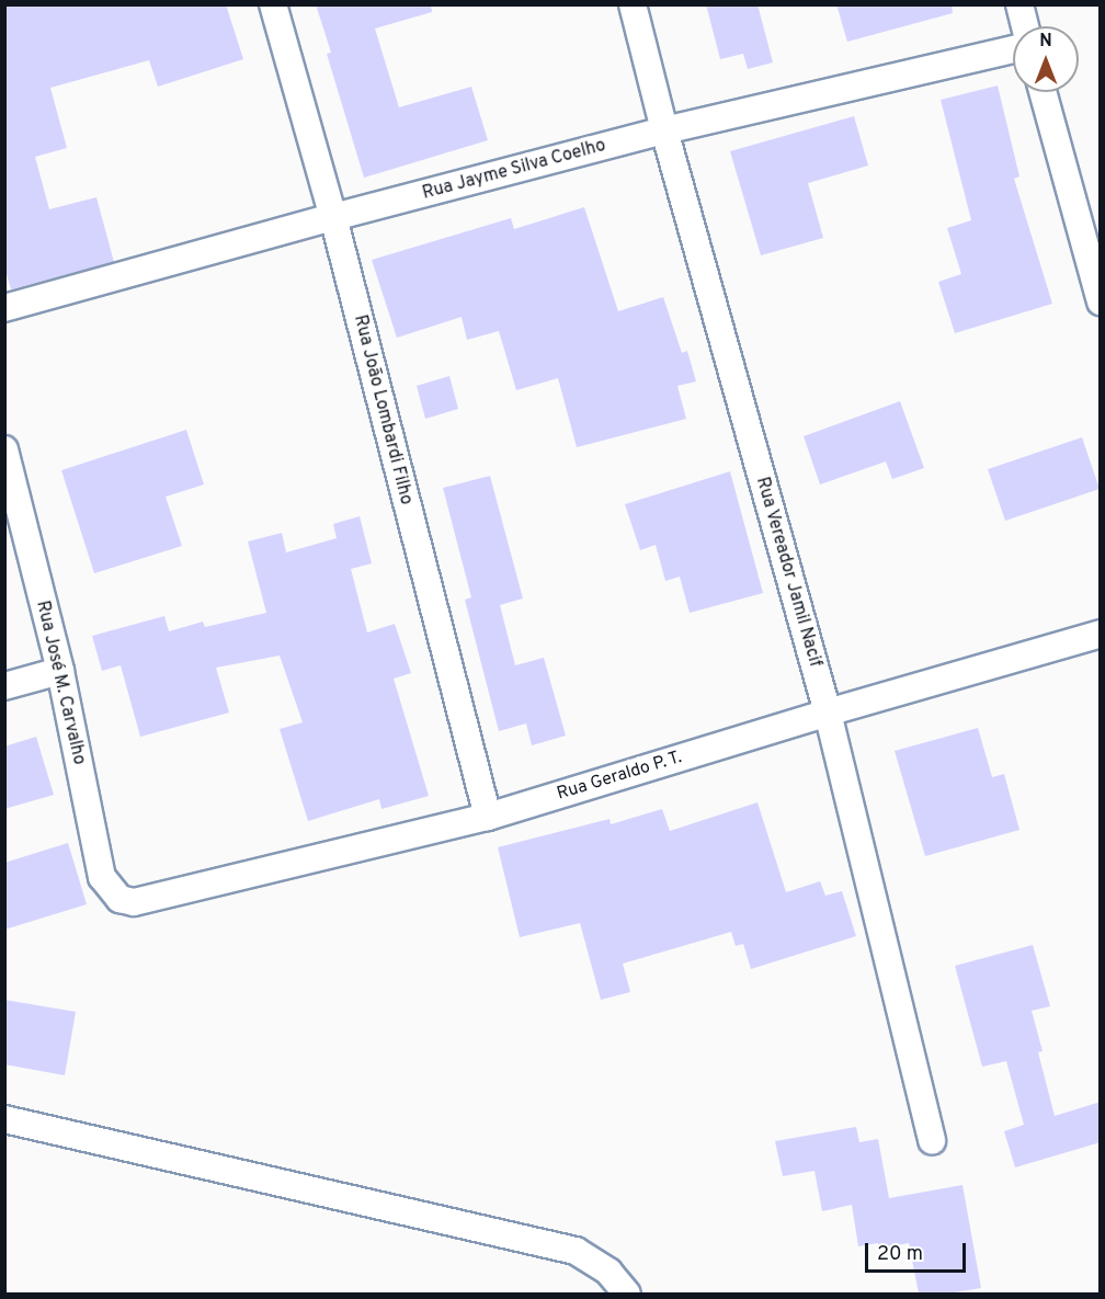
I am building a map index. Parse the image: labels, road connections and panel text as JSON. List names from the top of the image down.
{
  "streets": {
    "street": [
      "Rua Jayme Silva Coelho",
      "Rua João Lombardi Filho",
      "Rua Vereador Jamil Nacif",
      "Rua José M. Carvalho",
      "Rua Geraldo P. T."
    ]
  },
  "crossings": [
    ["Rua Jayme Silva Coelho", "Rua João Lombardi Filho"],
    ["Rua Jayme Silva Coelho", "Rua Vereador Jamil Nacif"],
    ["Rua João Lombardi Filho", "Rua Geraldo P. T."],
    ["Rua Vereador Jamil Nacif", "Rua Geraldo P. T."],
    ["Rua José M. Carvalho", "Rua Geraldo P. T."]
  ],
  "scale_bar": "20 m",
  "north": "top"
}
